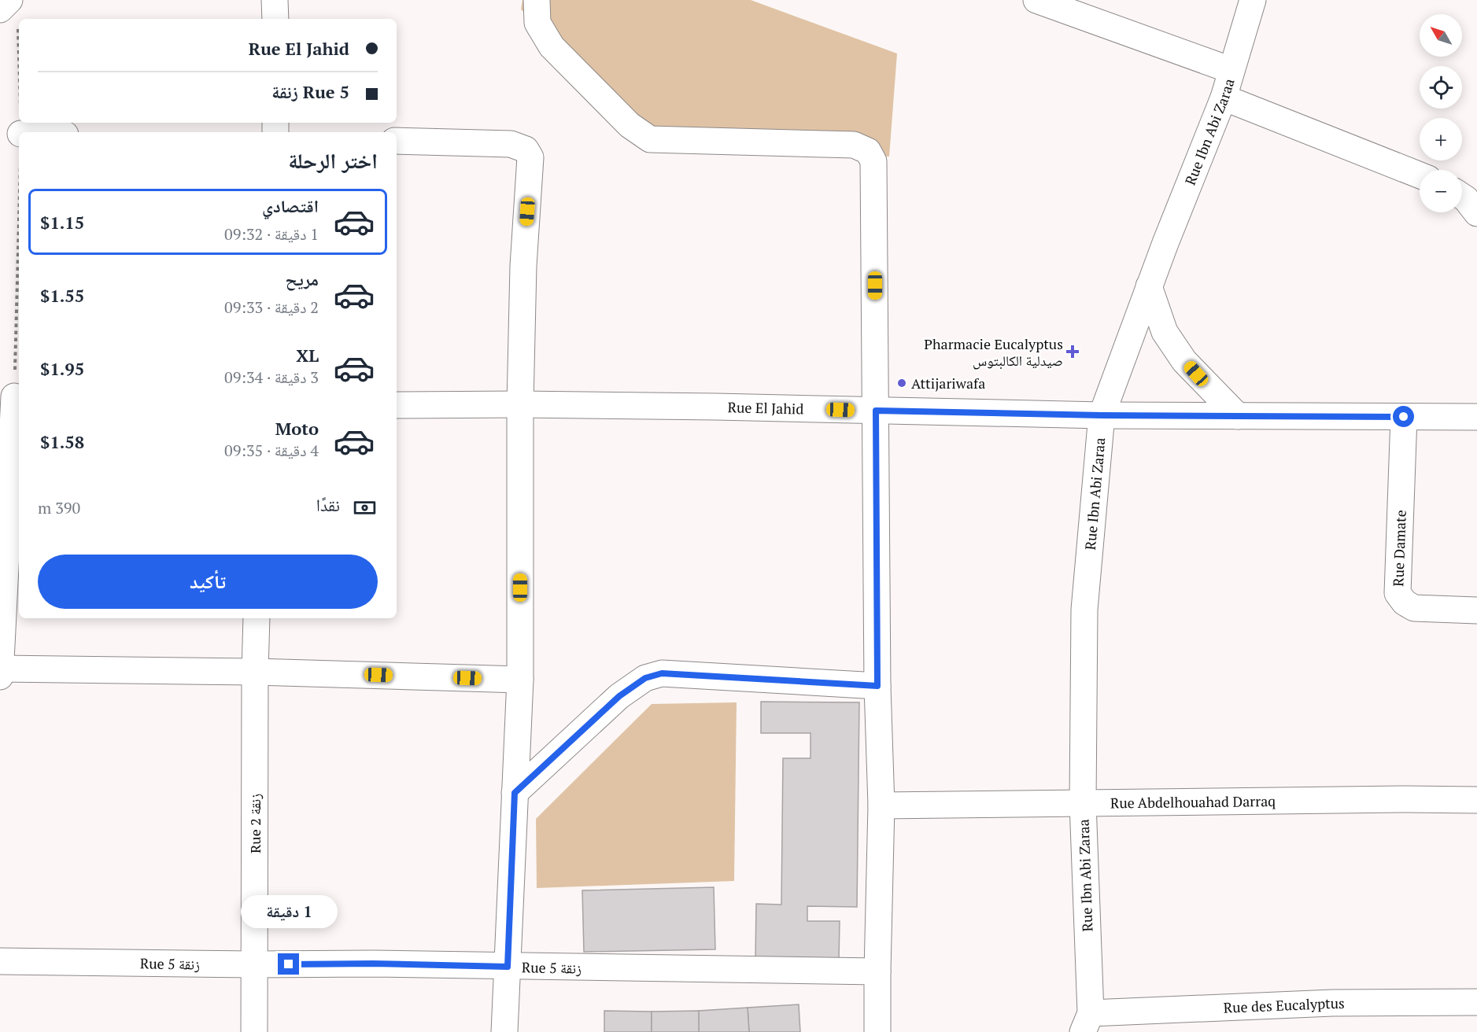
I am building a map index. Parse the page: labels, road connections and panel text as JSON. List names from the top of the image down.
{
  "streets": {
    "street": [
      "Rue Ibn Abi Zaraa",
      "Rue El Jahid",
      "Rue Damate",
      "Rue Abdelhouahad Darraq",
      "Rue 2 زنقة",
      "Rue 5 زنقة",
      "Rue des Eucalyptus"
    ]
  },
  "crossings": [
    ["Rue Ibn Abi Zaraa", "Rue El Jahid"],
    ["Rue Ibn Abi Zaraa", "Rue Abdelhouahad Darraq"],
    ["Rue Ibn Abi Zaraa", "Rue des Eucalyptus"],
    ["Rue El Jahid", "Rue Damate"],
    ["Rue 2 زنقة", "Rue 5 زنقة"]
  ],
  "places": {
    "health": ["Pharmacie Eucalyptus صيدلية الكالبتوس"],
    "other": ["Attijariwafa"]
  },
  "north": "top left",
  "page": {
    "map_buttons": ["+", "−"],
    "banner": ["Rue El Jahid", "Rue 5 زنقة"],
    "heading": "اختر الرحلة",
    "list": [
      {
        "name": "اقتصادي",
        "note": "1 دقيقة · 09:32",
        "value": "$1.15"
      },
      {
        "name": "مريح",
        "note": "2 دقيقة · 09:33",
        "value": "$1.55"
      },
      {
        "name": "XL",
        "note": "3 دقيقة · 09:34",
        "value": "$1.95"
      },
      {
        "name": "Moto",
        "note": "4 دقيقة · 09:35",
        "value": "$1.58"
      }
    ],
    "pay": ["نقدًا", "390 m"],
    "buttons": "تأكيد",
    "bubble": "1 دقيقة"
  }
}
